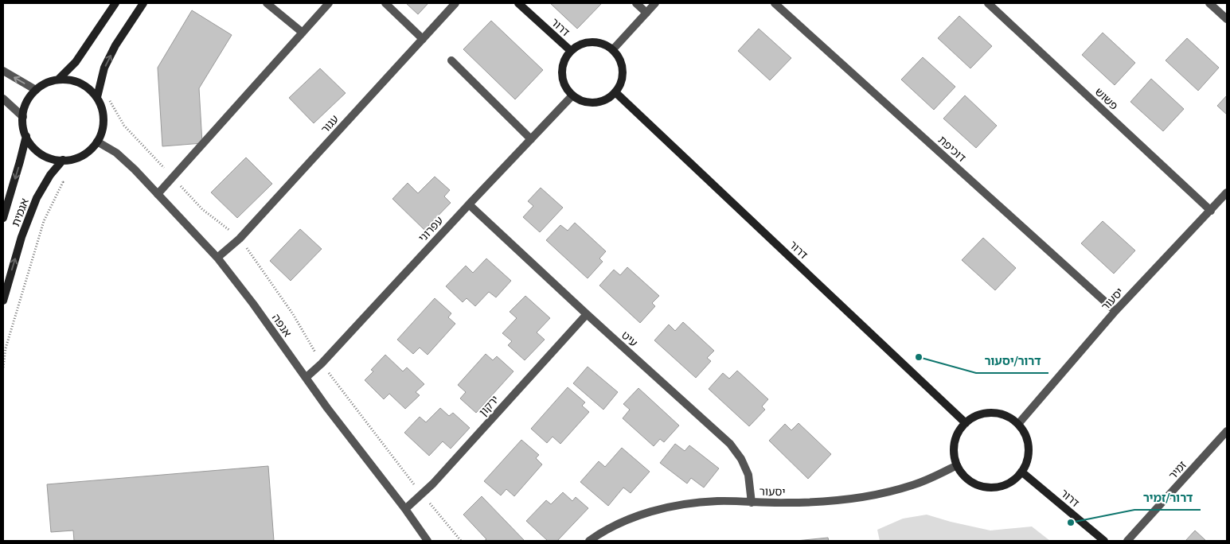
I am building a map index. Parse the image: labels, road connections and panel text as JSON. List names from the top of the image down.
{
  "streets": {
    "street": [
      "דרור",
      "פשוש",
      "עגור",
      "דוכיפת",
      "אגמית",
      "עפרוני",
      "יסעור",
      "אנפה",
      "עיט",
      "ירקון",
      "זמיר"
    ]
  },
  "crossings": [
    ["דרור", "עפרוני"],
    ["דרור", "יסעור"],
    ["פשוש", "יסעור"],
    ["עגור", "אנפה"],
    ["דוכיפת", "יסעור"],
    ["אגמית", "אנפה"],
    ["עפרוני", "אנפה"],
    ["עפרוני", "עיט"],
    ["יסעור", "עיט"],
    ["אנפה", "ירקון"],
    ["עיט", "ירקון"]
  ],
  "places": ["דרור/יסעור", "דרור/זמיר"]
}
